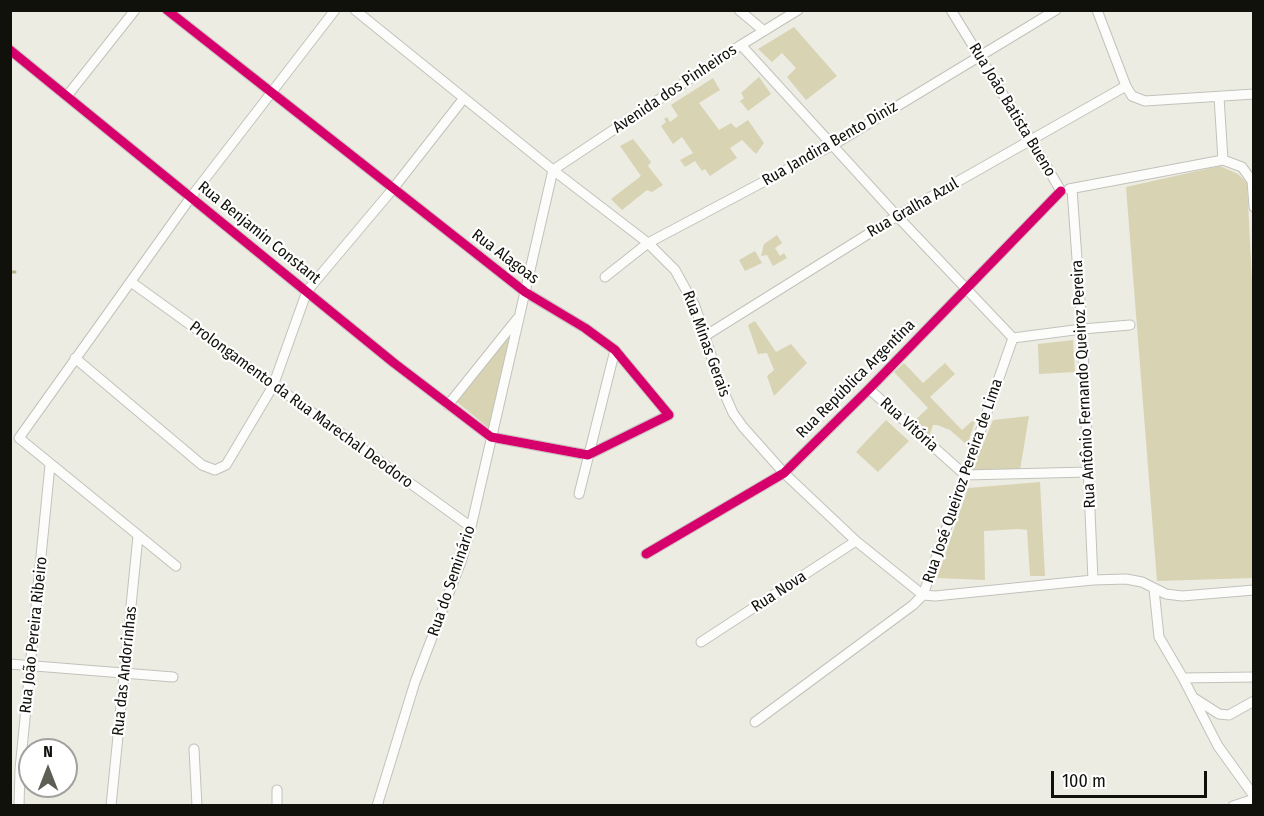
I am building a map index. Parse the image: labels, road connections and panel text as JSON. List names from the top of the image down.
{
  "streets": {
    "street": [
      "Avenida dos Pinheiros",
      "Rua João Batista Bueno",
      "Rua Jandira Bento Diniz",
      "Rua Gralha Azul",
      "Rua Benjamin Constant",
      "Rua Alagoas",
      "Rua Minas Gerais",
      "Rua República Argentina",
      "Rua Antônio Fernando Queiroz Pereira",
      "Prolongamento da Rua Marechal Deodoro",
      "Rua Vitória",
      "Rua José Queiroz Pereira de Lima",
      "Rua do Seminário",
      "Rua Nova",
      "Rua João Pereira Ribeiro",
      "Rua das Andorinhas"
    ]
  },
  "crossings": [
    ["Avenida dos Pinheiros", "Rua Minas Gerais"],
    ["Avenida dos Pinheiros", "Rua do Seminário"],
    ["Rua João Batista Bueno", "Rua Jandira Bento Diniz"],
    ["Rua João Batista Bueno", "Rua Gralha Azul"],
    ["Rua João Batista Bueno", "Rua República Argentina"],
    ["Rua João Batista Bueno", "Rua Antônio Fernando Queiroz Pereira"],
    ["Rua Jandira Bento Diniz", "Rua Minas Gerais"],
    ["Rua Gralha Azul", "Rua Minas Gerais"],
    ["Rua Benjamin Constant", "Rua do Seminário"],
    ["Rua Alagoas", "Rua do Seminário"],
    ["Rua Minas Gerais", "Rua República Argentina"],
    ["Rua Minas Gerais", "Rua José Queiroz Pereira de Lima"],
    ["Rua Minas Gerais", "Rua do Seminário"],
    ["Rua Minas Gerais", "Rua Nova"],
    ["Rua República Argentina", "Rua Vitória"],
    ["Prolongamento da Rua Marechal Deodoro", "Rua do Seminário"],
    ["Rua Vitória", "Rua José Queiroz Pereira de Lima"]
  ],
  "scale_bar": "100 m",
  "north": "top"
}
